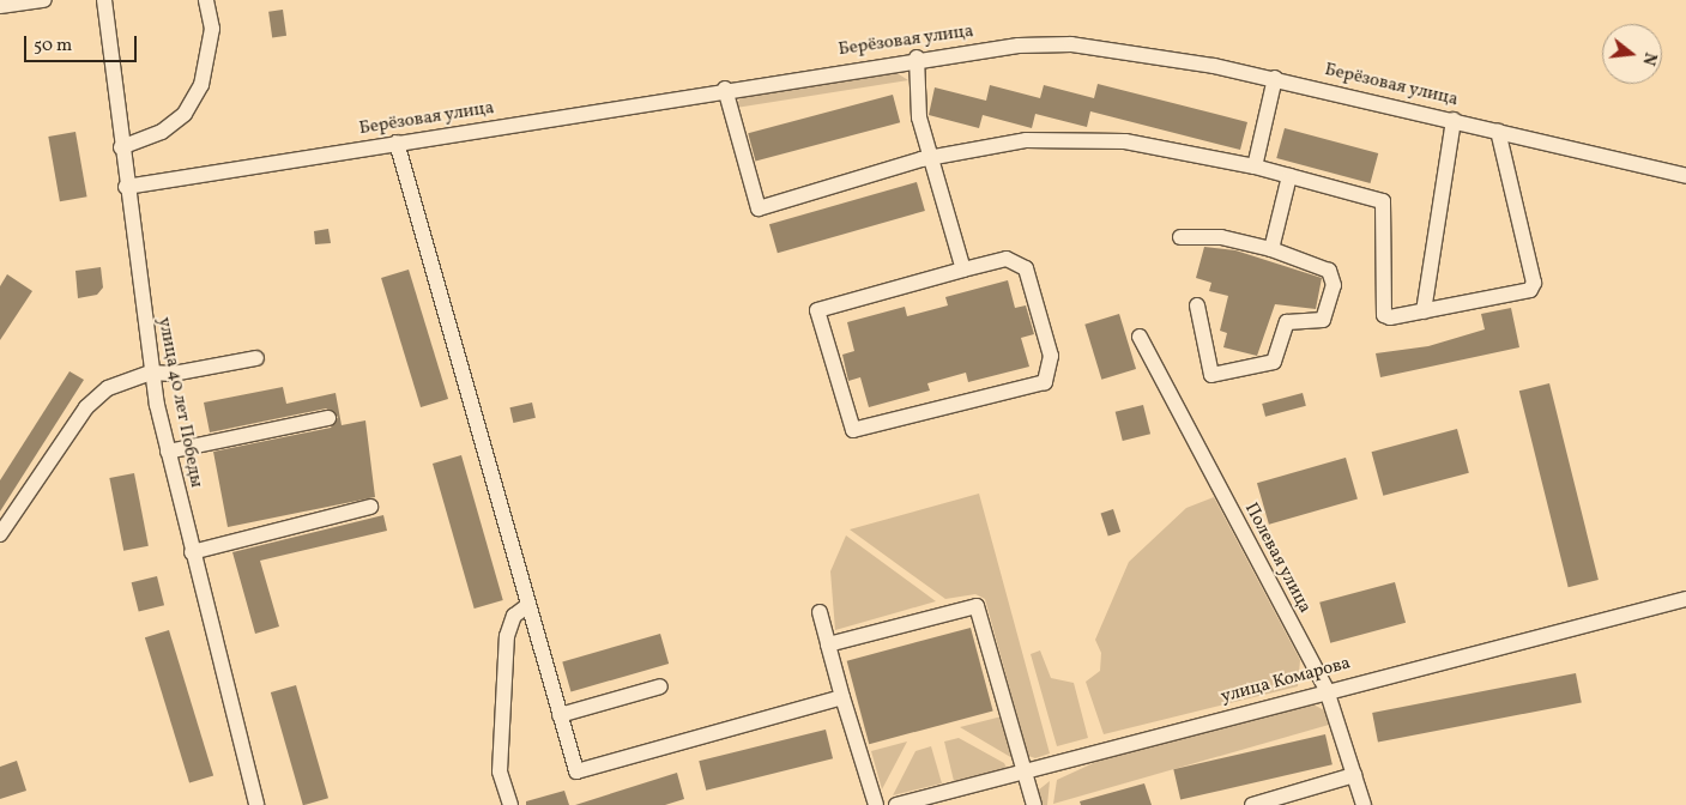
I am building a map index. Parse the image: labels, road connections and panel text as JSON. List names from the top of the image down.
{
  "streets": {
    "street": [
      "Берёзовая улица",
      "улица 40 лет Победы",
      "Полевая улица",
      "улица Комарова"
    ]
  },
  "crossings": [
    ["Берёзовая улица", "улица 40 лет Победы"],
    ["Полевая улица", "улица Комарова"]
  ],
  "scale_bar": "50 m",
  "north": "right"
}
